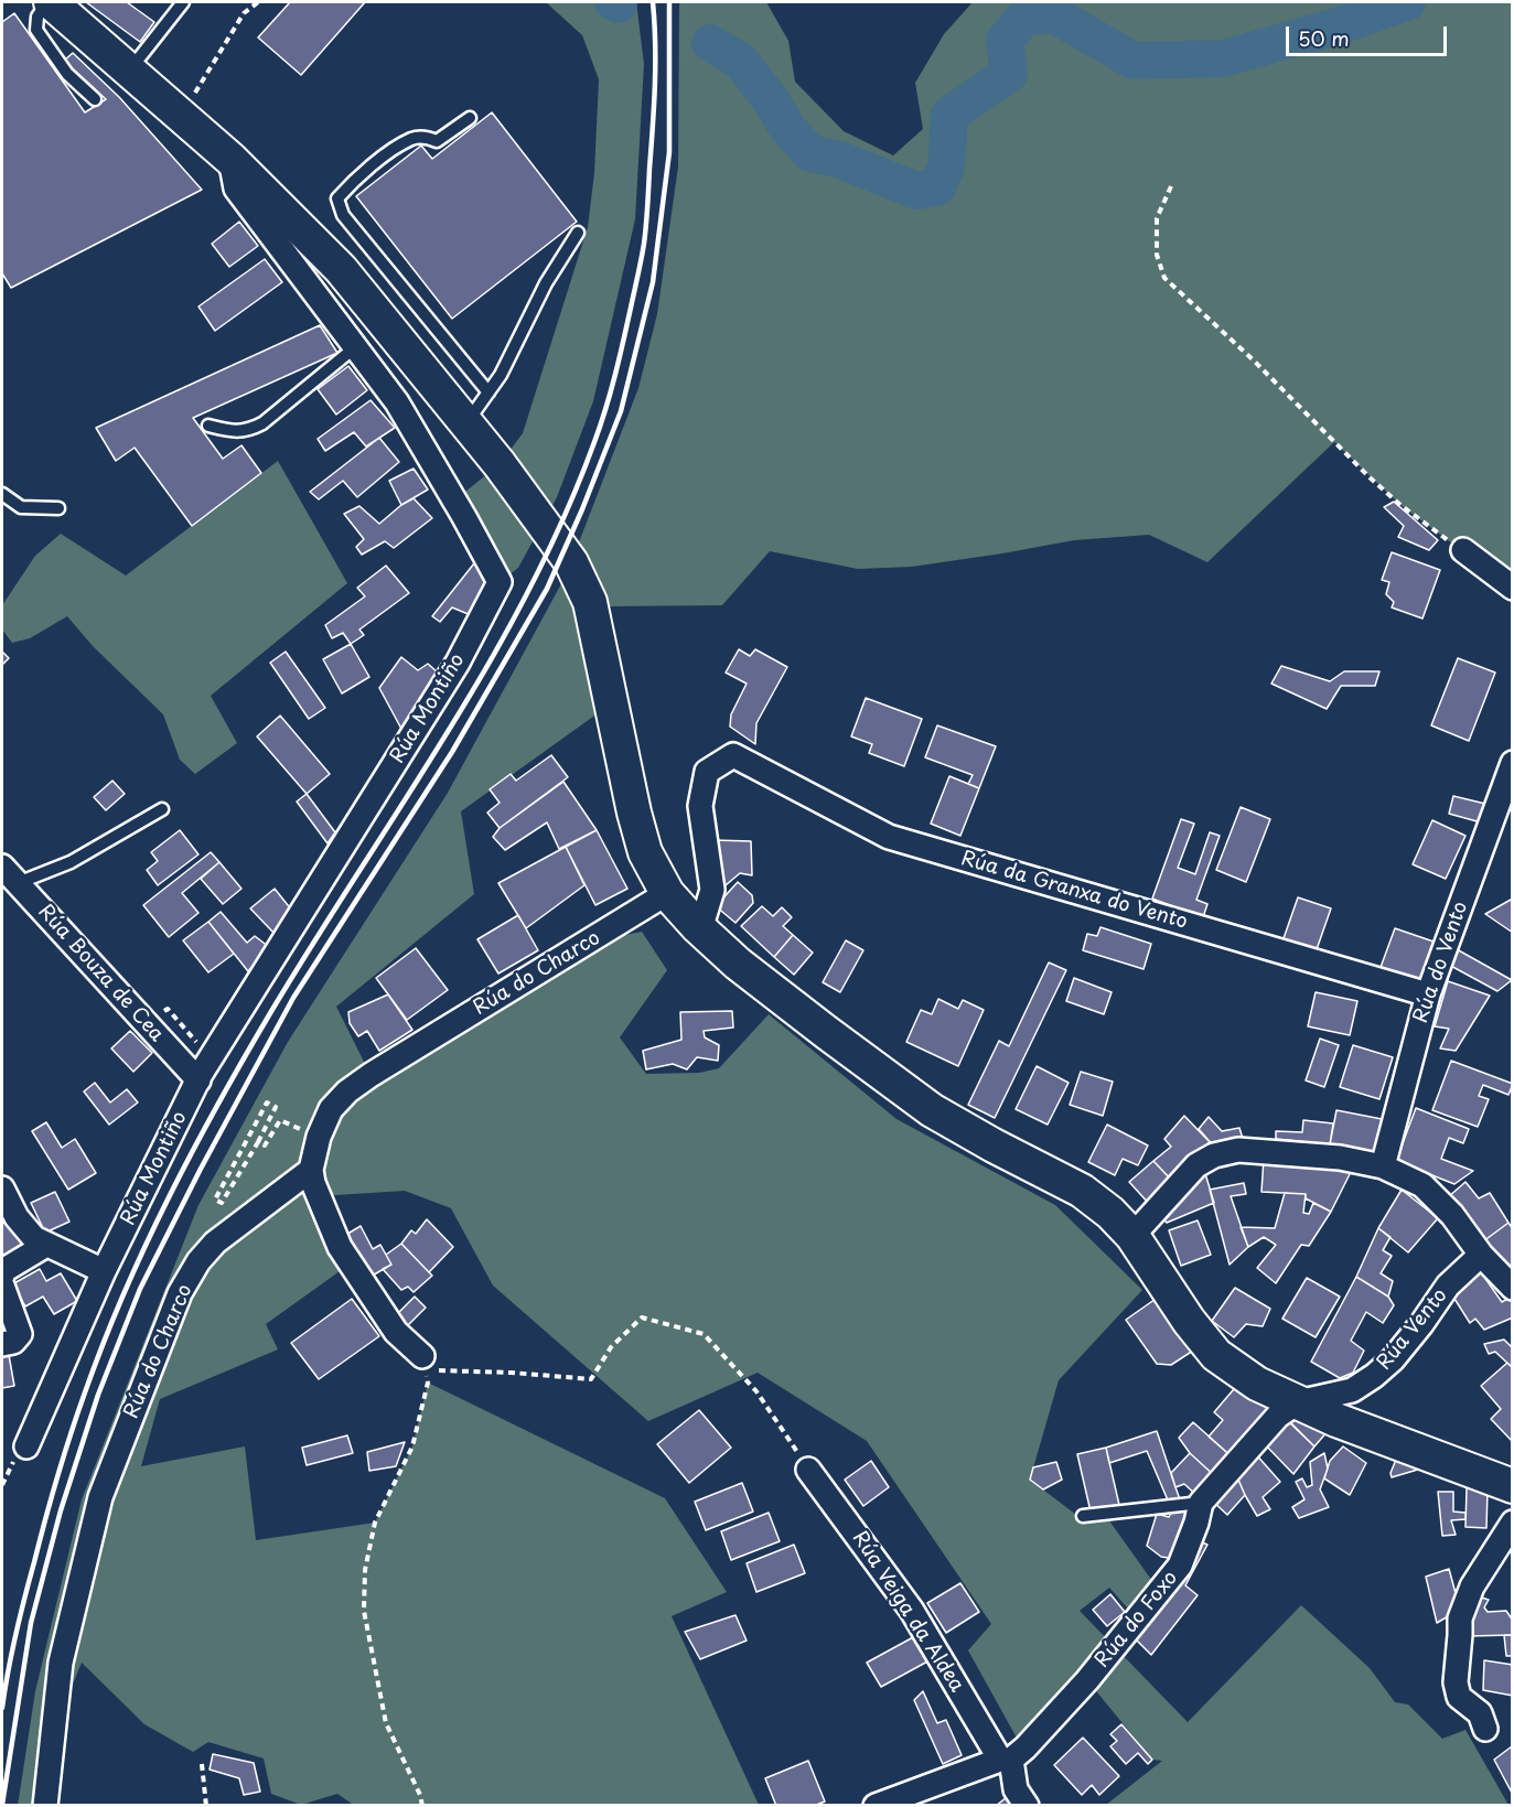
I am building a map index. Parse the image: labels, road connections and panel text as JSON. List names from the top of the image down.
{
  "streets": {
    "street": [
      "Rúa Montiño",
      "Rúa da Granxa do Vento",
      "Rúa do Vento",
      "Rúa Bouza de Cea",
      "Rúa do Charco",
      "Rúa Vento",
      "Rúa Veiga da Aldea",
      "Rúa do Foxo"
    ]
  },
  "crossings": [
    ["Rúa Montiño", "Rúa Bouza de Cea"],
    ["Rúa da Granxa do Vento", "Rúa do Vento"],
    ["Rúa Vento", "Rúa do Foxo"],
    ["Rúa Veiga da Aldea", "Rúa do Foxo"]
  ],
  "scale_bar": "50 m"
}
